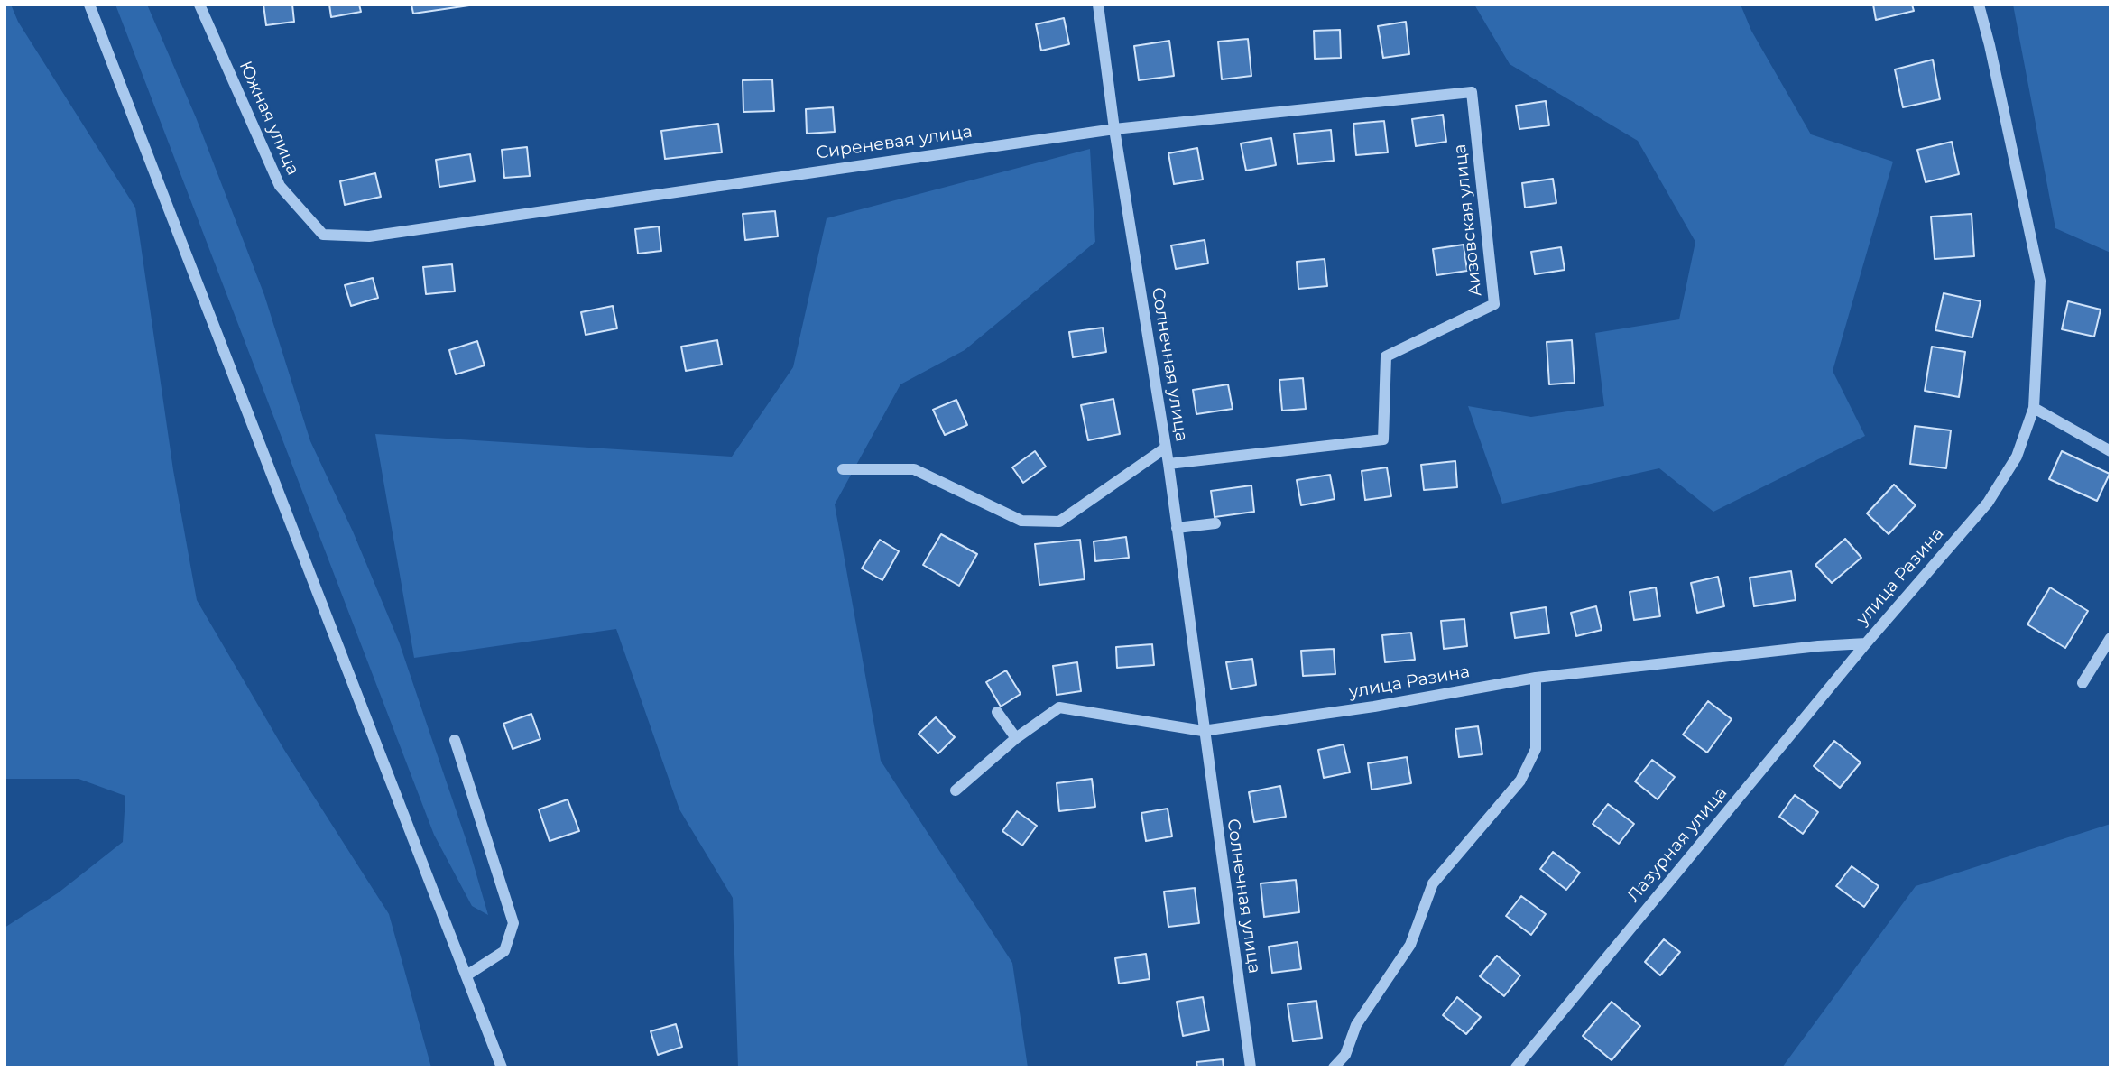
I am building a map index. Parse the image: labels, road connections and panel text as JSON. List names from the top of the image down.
{
  "streets": {
    "street": [
      "Южная улица",
      "Сиреневая улица",
      "Аизовская улица",
      "Солнечная улица",
      "улица Разина",
      "Лазурная улица"
    ]
  },
  "crossings": [
    ["Южная улица", "Сиреневая улица"],
    ["Сиреневая улица", "Аизовская улица"],
    ["Сиреневая улица", "Солнечная улица"],
    ["Аизовская улица", "Солнечная улица"],
    ["Солнечная улица", "улица Разина"],
    ["улица Разина", "Лазурная улица"]
  ]
}
